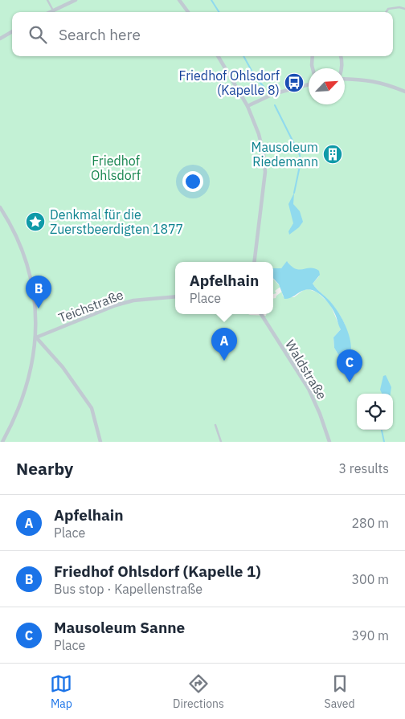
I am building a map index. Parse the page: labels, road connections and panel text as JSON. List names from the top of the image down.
{
  "streets": {
    "street": ["Teichstraße", "Waldstraße"]
  },
  "parks": ["Friedhof Ohlsdorf"],
  "places": {
    "bus stop": ["Friedhof Ohlsdorf (Kapelle 8)"],
    "building": ["Mausoleum Riedemann"],
    "place": ["Denkmal für die Zuerstbeerdigten 1877"]
  },
  "north": "top right",
  "page": {
    "search": "Search here",
    "popup": ["Apfelhain", "Place"],
    "pins": ["B", "A", "C"],
    "heading": ["Nearby", "3 results"],
    "list": [
      {
        "mark": "A",
        "name": "Apfelhain",
        "note": "Place",
        "value": "280 m"
      },
      {
        "mark": "B",
        "name": "Friedhof Ohlsdorf (Kapelle 1)",
        "note": "Bus stop · Kapellenstraße",
        "value": "300 m"
      },
      {
        "mark": "C",
        "name": "Mausoleum Sanne",
        "note": "Place",
        "value": "390 m"
      }
    ],
    "nav": ["Map", "Directions", "Saved"]
  }
}
